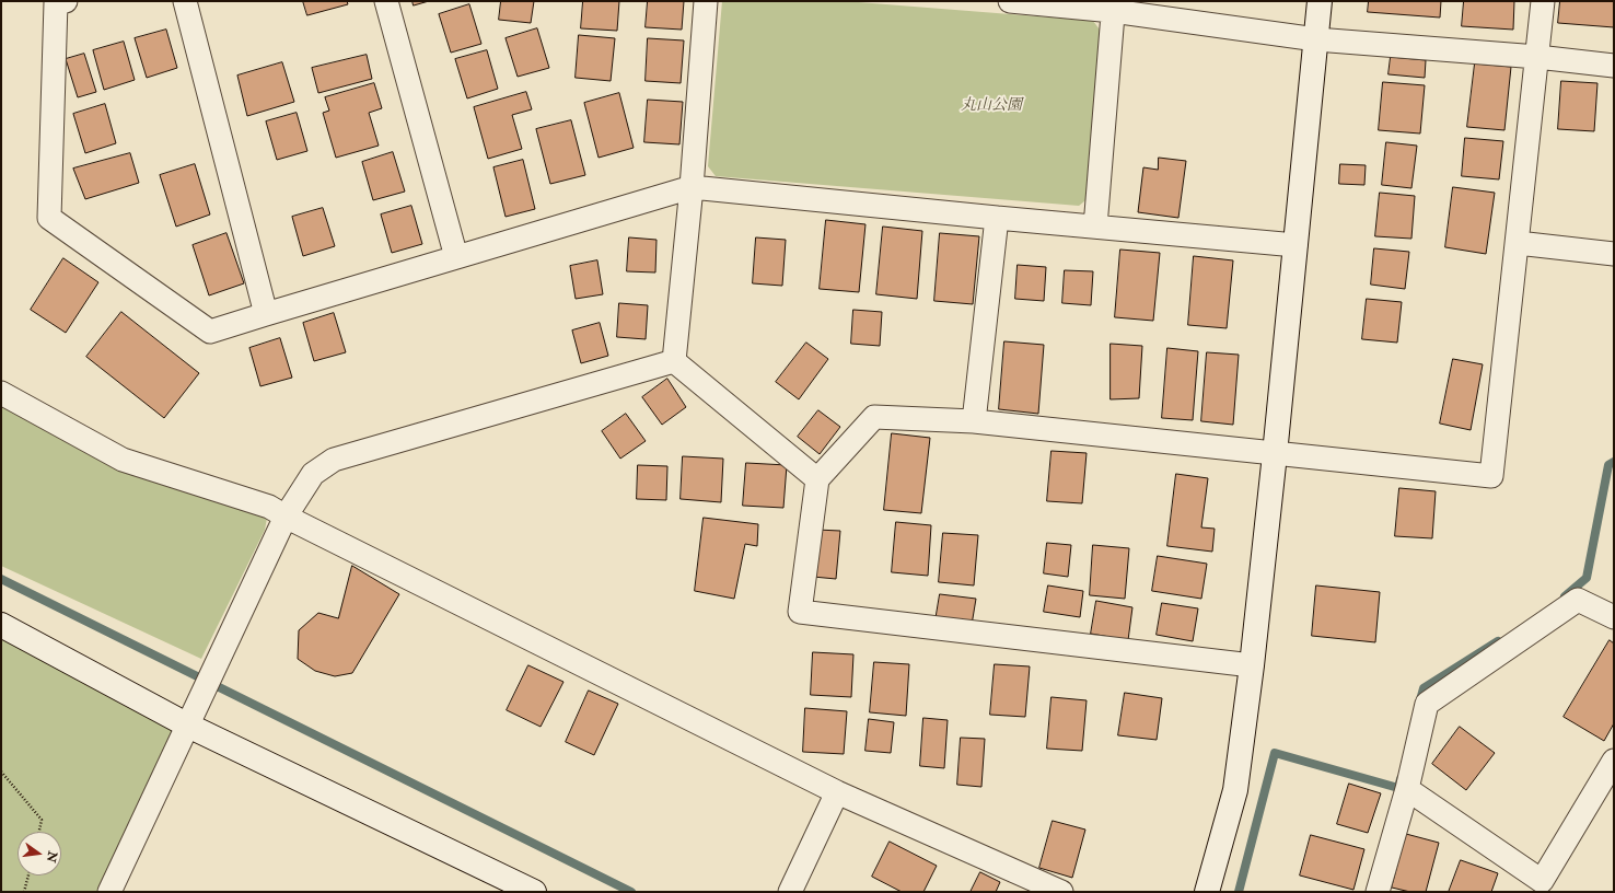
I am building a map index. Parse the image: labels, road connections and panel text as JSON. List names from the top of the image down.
{
  "parks": ["丸山公園"],
  "north": "right"
}
